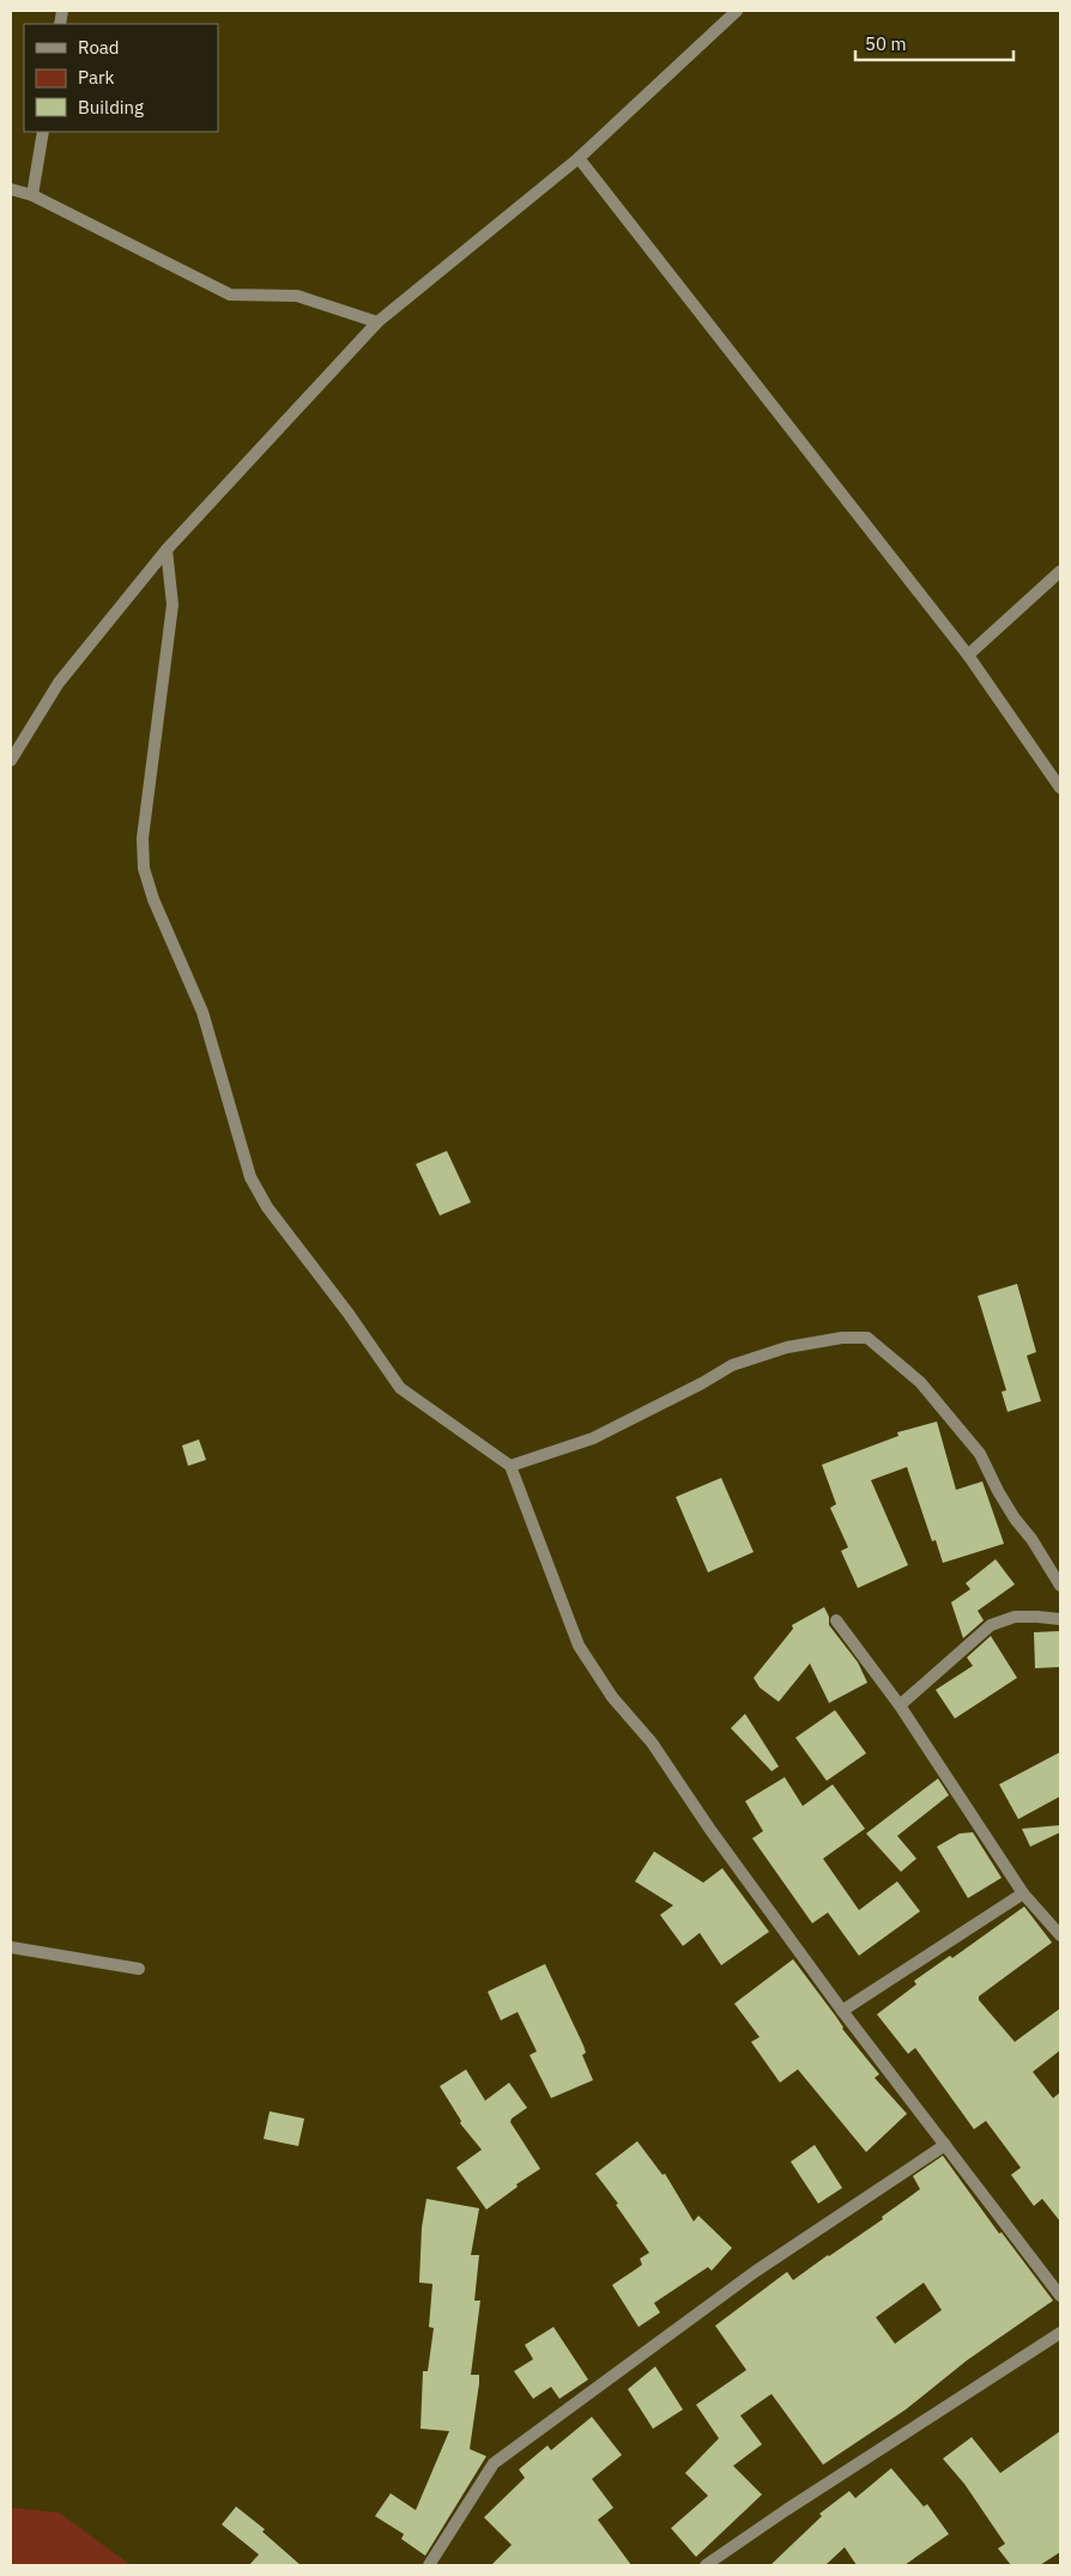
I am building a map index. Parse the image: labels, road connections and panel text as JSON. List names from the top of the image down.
{
  "legend": ["Road", "Park", "Building"],
  "scale_bar": "50 m"
}
